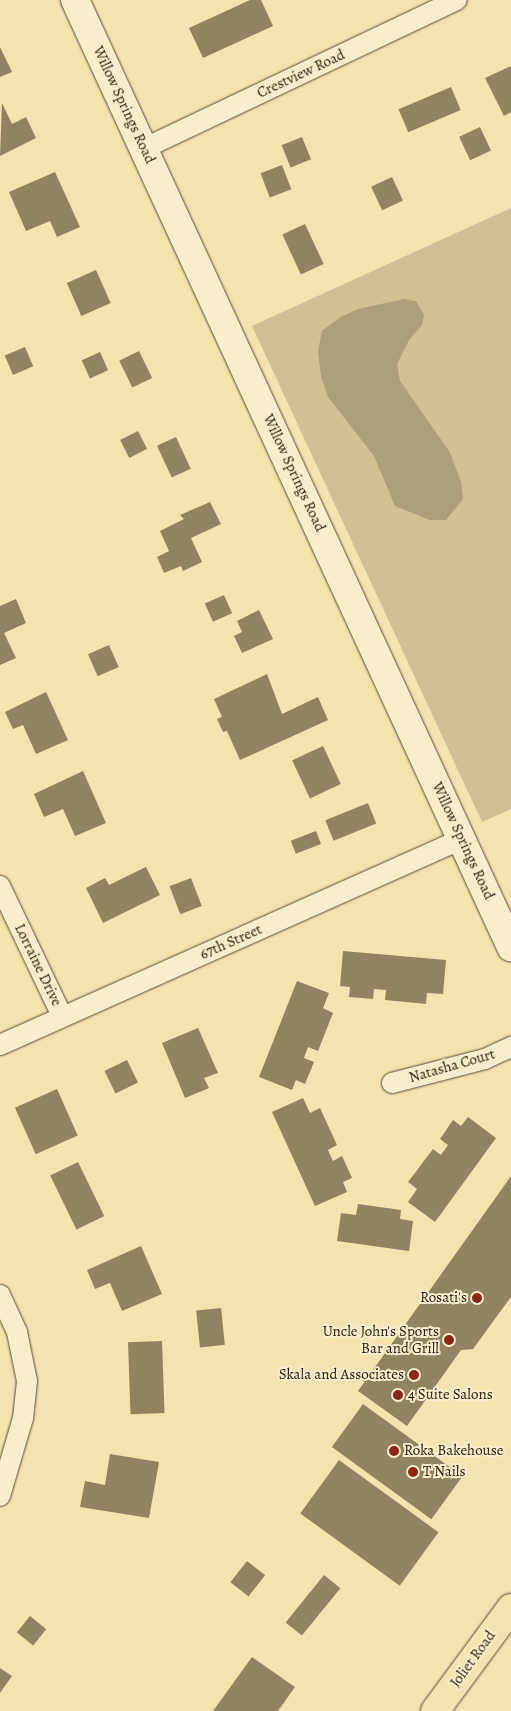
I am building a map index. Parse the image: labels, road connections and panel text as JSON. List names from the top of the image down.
{
  "streets": {
    "main road": ["Willow Springs Road", "Joliet Road"],
    "street": [
      "Crestview Road",
      "67th Street",
      "Lorraine Drive",
      "Natasha Court"
    ]
  },
  "crossings": [
    ["Crestview Road", "Willow Springs Road"],
    ["Willow Springs Road", "67th Street"],
    ["67th Street", "Lorraine Drive"]
  ],
  "places": [
    "Rosati's",
    "Uncle John's Sports Bar and Grill",
    "Skala and Associates",
    "4 Suite Salons",
    "Roka Bakehouse",
    "T Nails"
  ]
}
